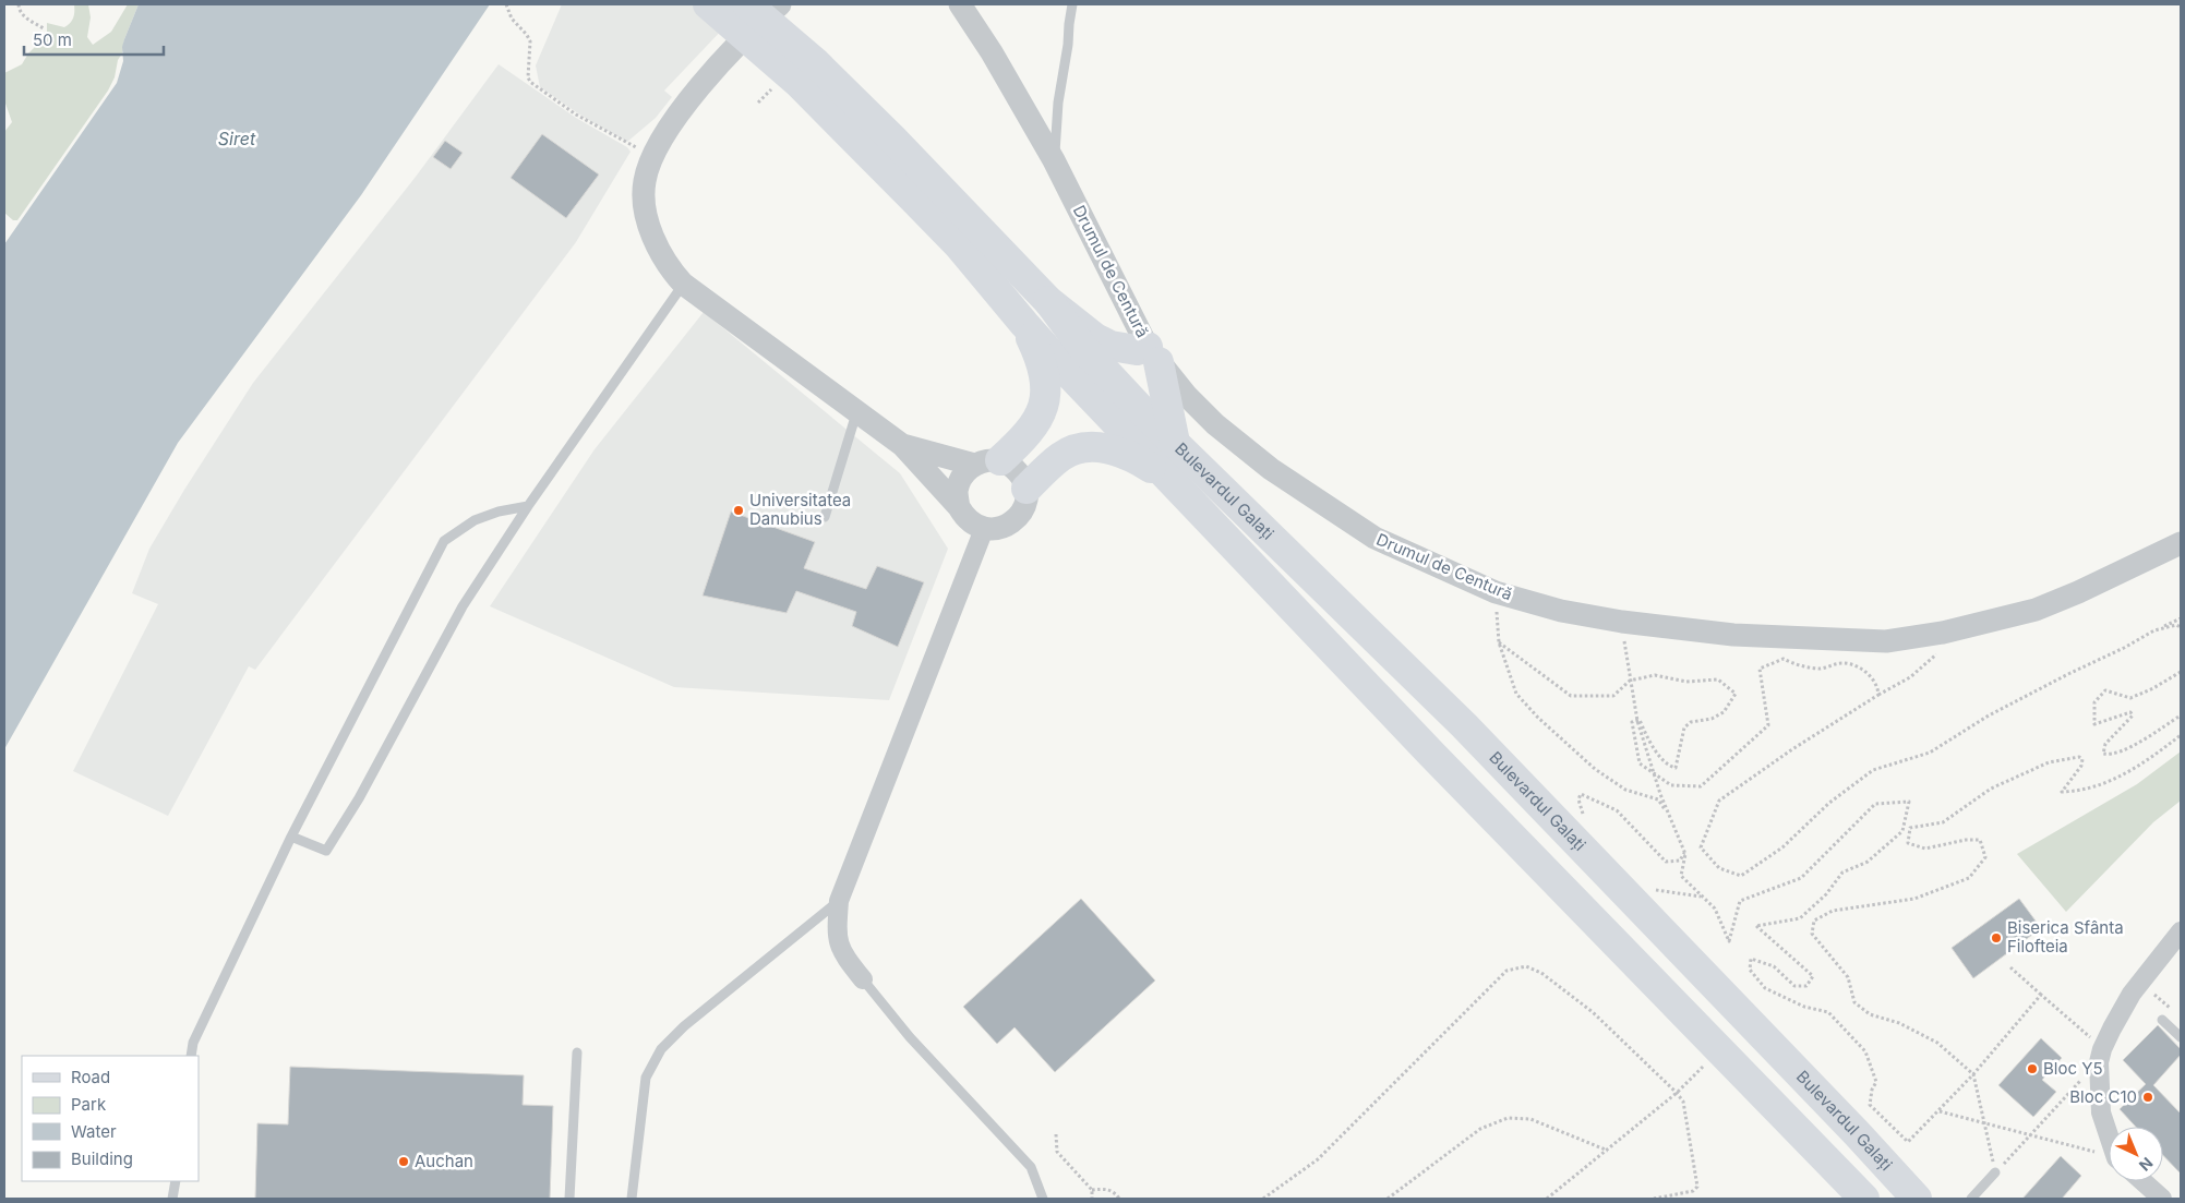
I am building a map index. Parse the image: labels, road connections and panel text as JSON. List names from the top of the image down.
{
  "streets": {
    "main road": ["Bulevardul Galați"],
    "street": ["Drumul de Centură"]
  },
  "water": ["Siret"],
  "places": [
    "Universitatea Danubius",
    "Biserica Sfânta Filofteia",
    "Bloc Y5",
    "Bloc C10",
    "Auchan"
  ],
  "legend": [
    "Road",
    "Park",
    "Water",
    "Building"
  ],
  "scale_bar": "50 m",
  "north": "bottom right"
}
